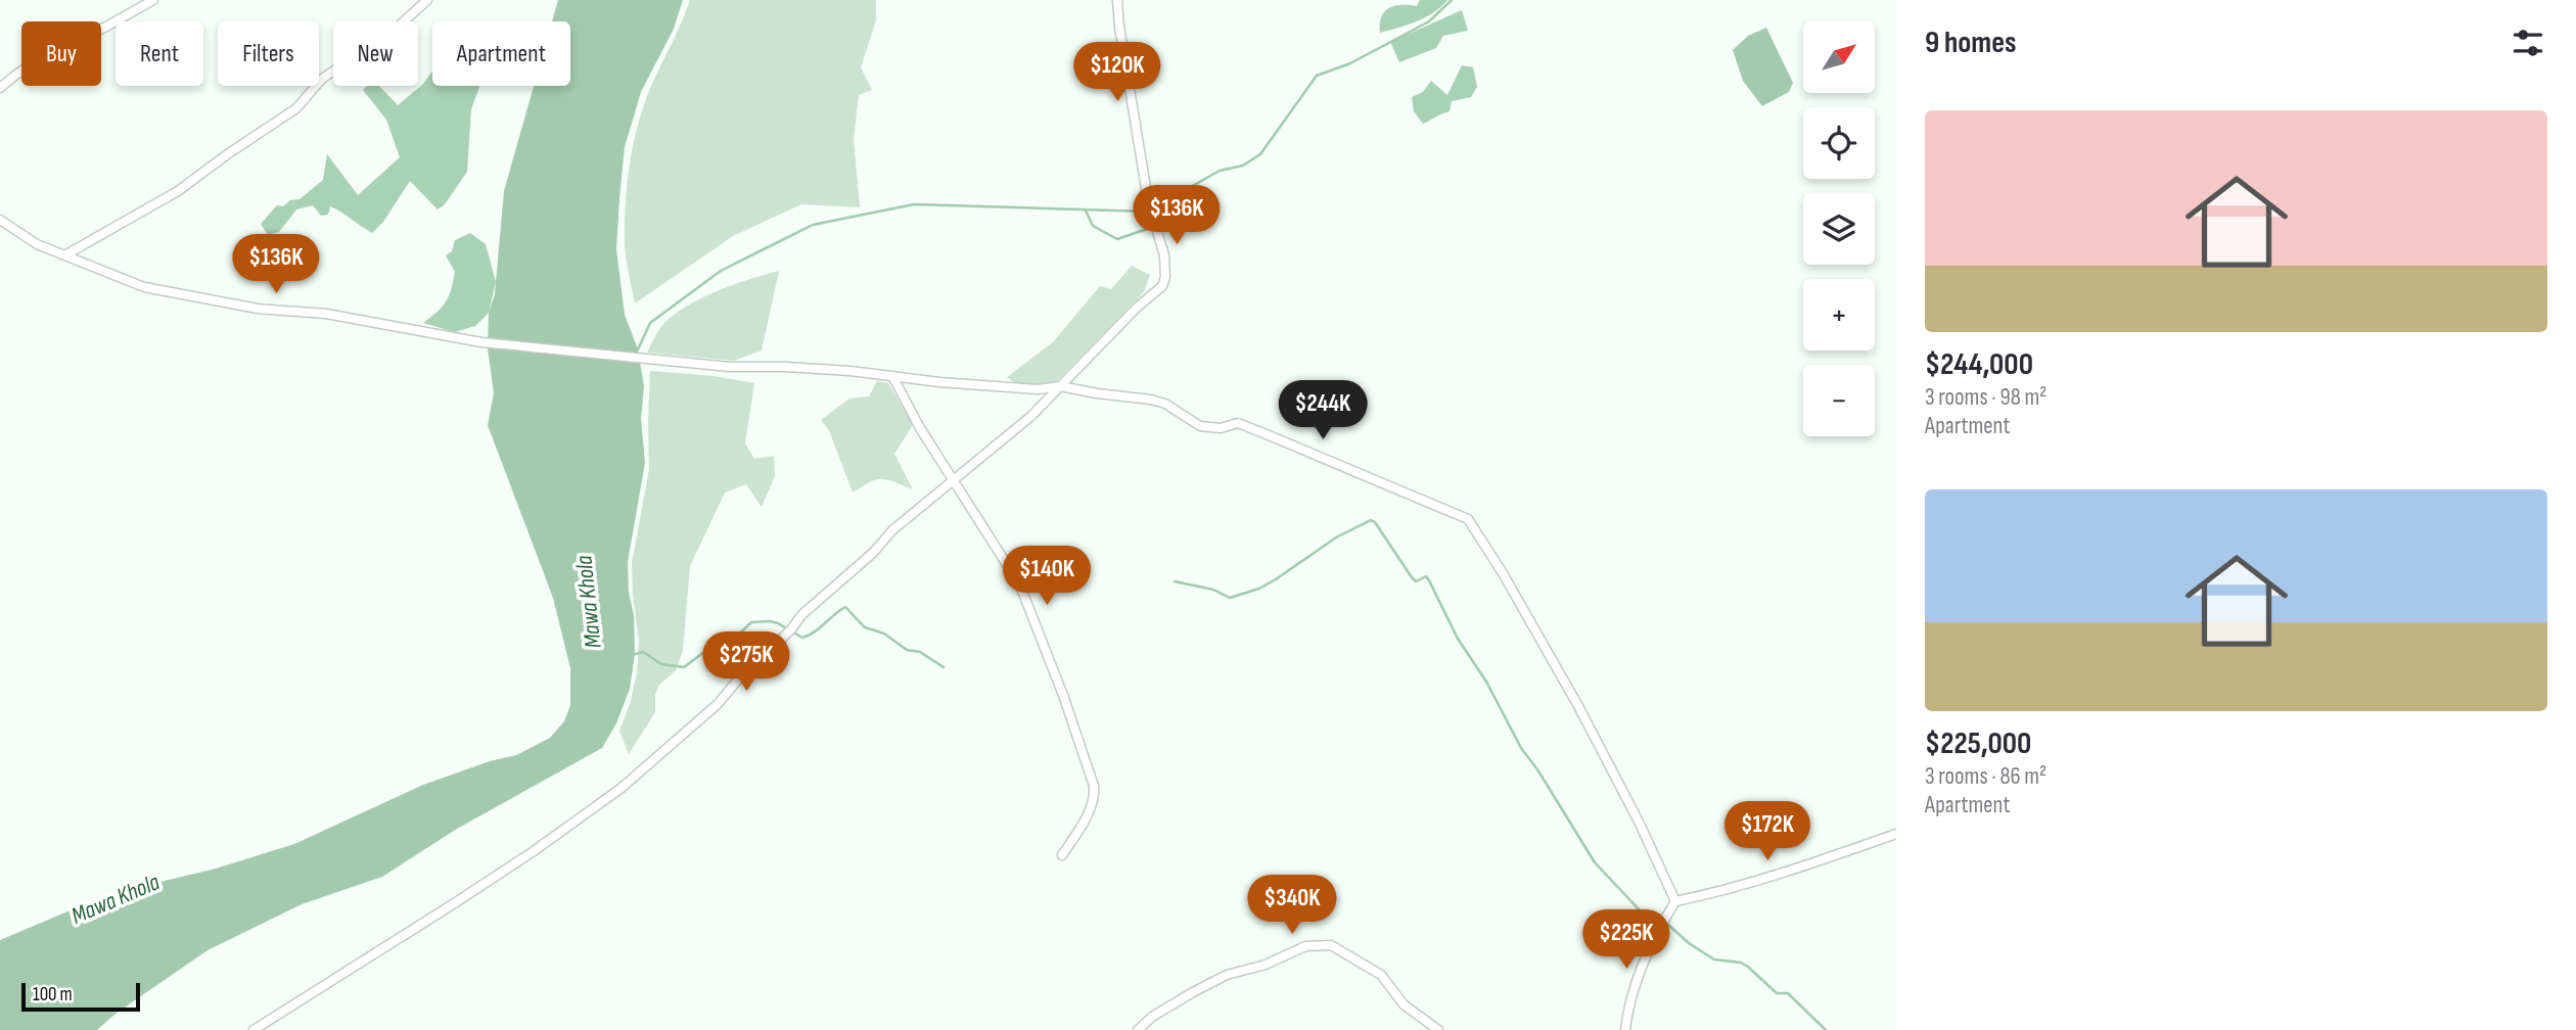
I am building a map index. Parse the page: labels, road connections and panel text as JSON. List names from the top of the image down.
{
  "water": ["Mawa Khola"],
  "scale_bar": "100 m",
  "north": "top right",
  "page": {
    "heading": "9 homes",
    "map_buttons": ["+", "−"],
    "chip": [
      "Buy",
      "Rent",
      "Filters",
      "New",
      "Apartment"
    ],
    "price": [
      "$120K",
      "$136K",
      "$136K",
      "$244K",
      "$140K",
      "$275K",
      "$172K",
      "$340K",
      "$225K"
    ],
    "list": [
      {
        "name": "$244,000",
        "note": "3 rooms · 98 m² · Apartment"
      },
      {
        "name": "$225,000",
        "note": "3 rooms · 86 m² · Apartment"
      }
    ],
    "scale": "100 m"
  }
}
